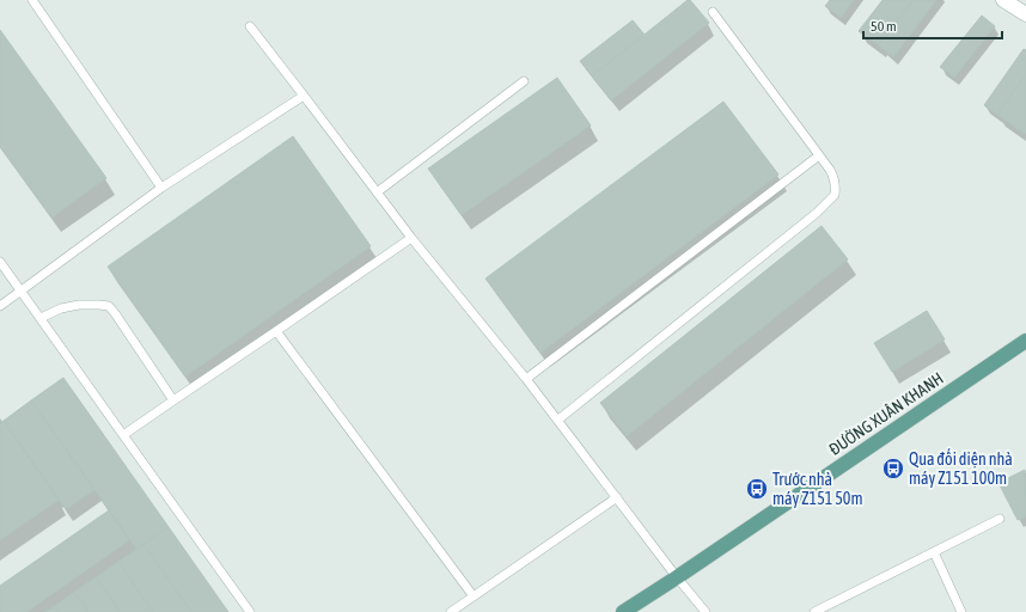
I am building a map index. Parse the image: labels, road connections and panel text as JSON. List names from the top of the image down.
{
  "streets": {
    "main road": ["ĐƯỜNG XUÂN KHANH"]
  },
  "places": {
    "bus stop": ["Qua đối diện nhà máy Z151 100m", "Trước nhà máy Z151 50m"]
  },
  "scale_bar": "50 m"
}
